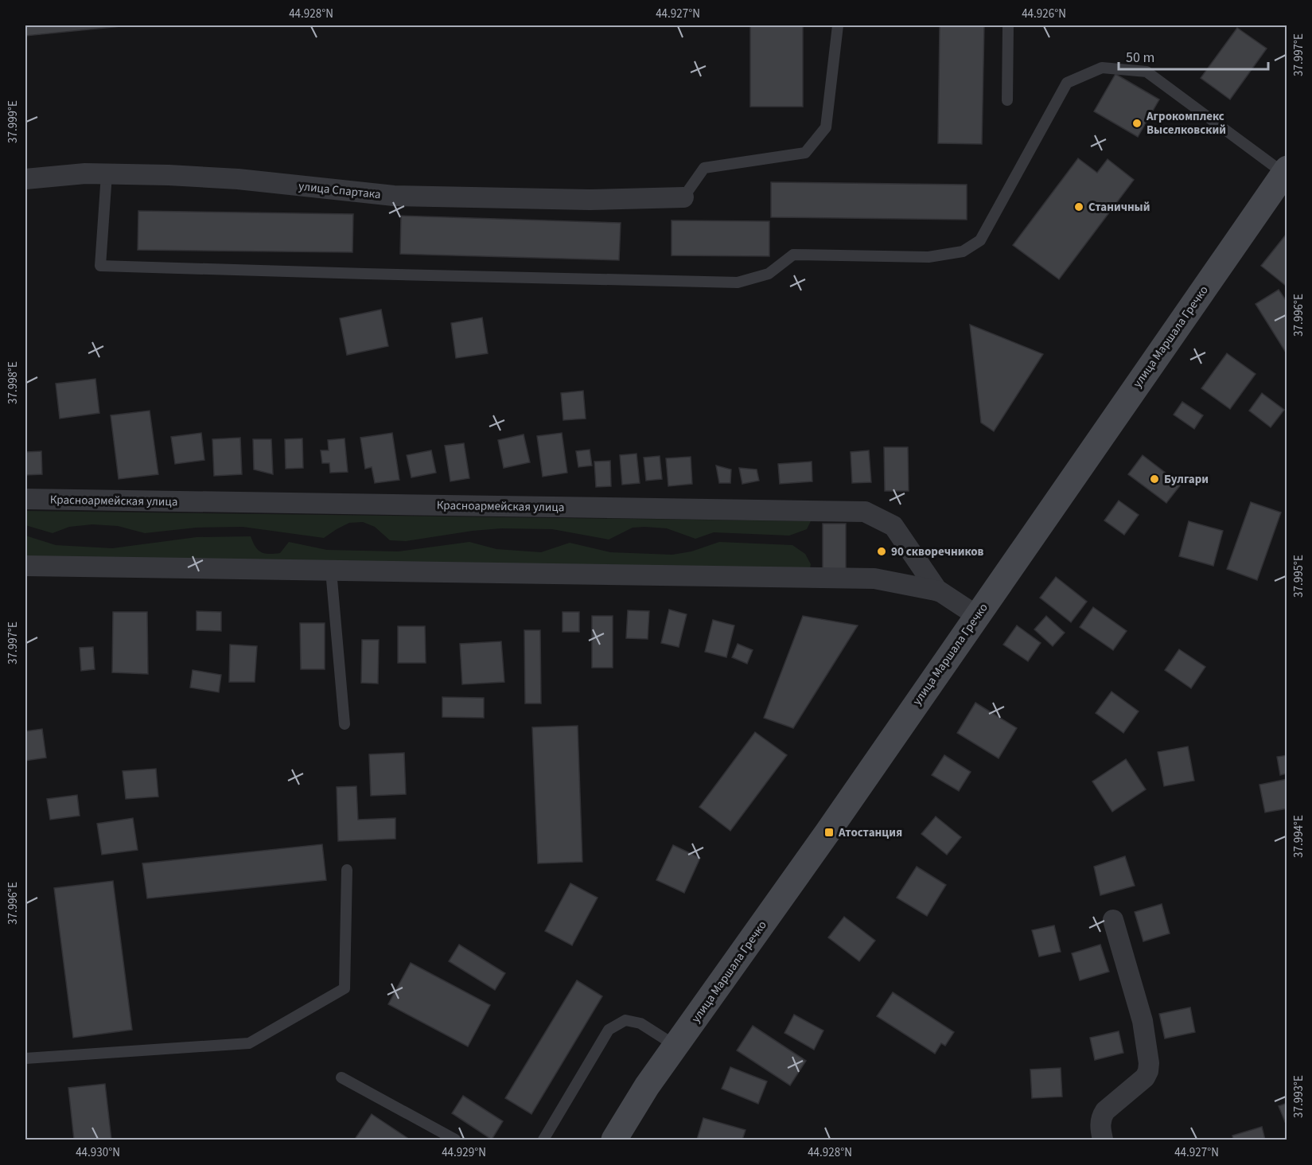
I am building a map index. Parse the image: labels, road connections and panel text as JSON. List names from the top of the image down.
{
  "streets": {
    "main road": ["улица Маршала Гречко"],
    "street": ["улица Спартака", "Красноармейская улица"]
  },
  "crossings": [
    ["улица Маршала Гречко", "Красноармейская улица"]
  ],
  "places": {
    "other": [
      "Агрокомплекс Выселковский",
      "Станичный",
      "Булгари",
      "90 скворечников"
    ],
    "transit": ["Атостанция"]
  },
  "scale_bar": "50 m",
  "coordinates": [
    "44.928°N",
    "44.927°N",
    "44.926°N",
    "37.997°E",
    "37.999°E",
    "37.996°E",
    "37.998°E",
    "37.995°E",
    "37.994°E",
    "37.993°E",
    "44.930°N",
    "44.929°N"
  ]
}
